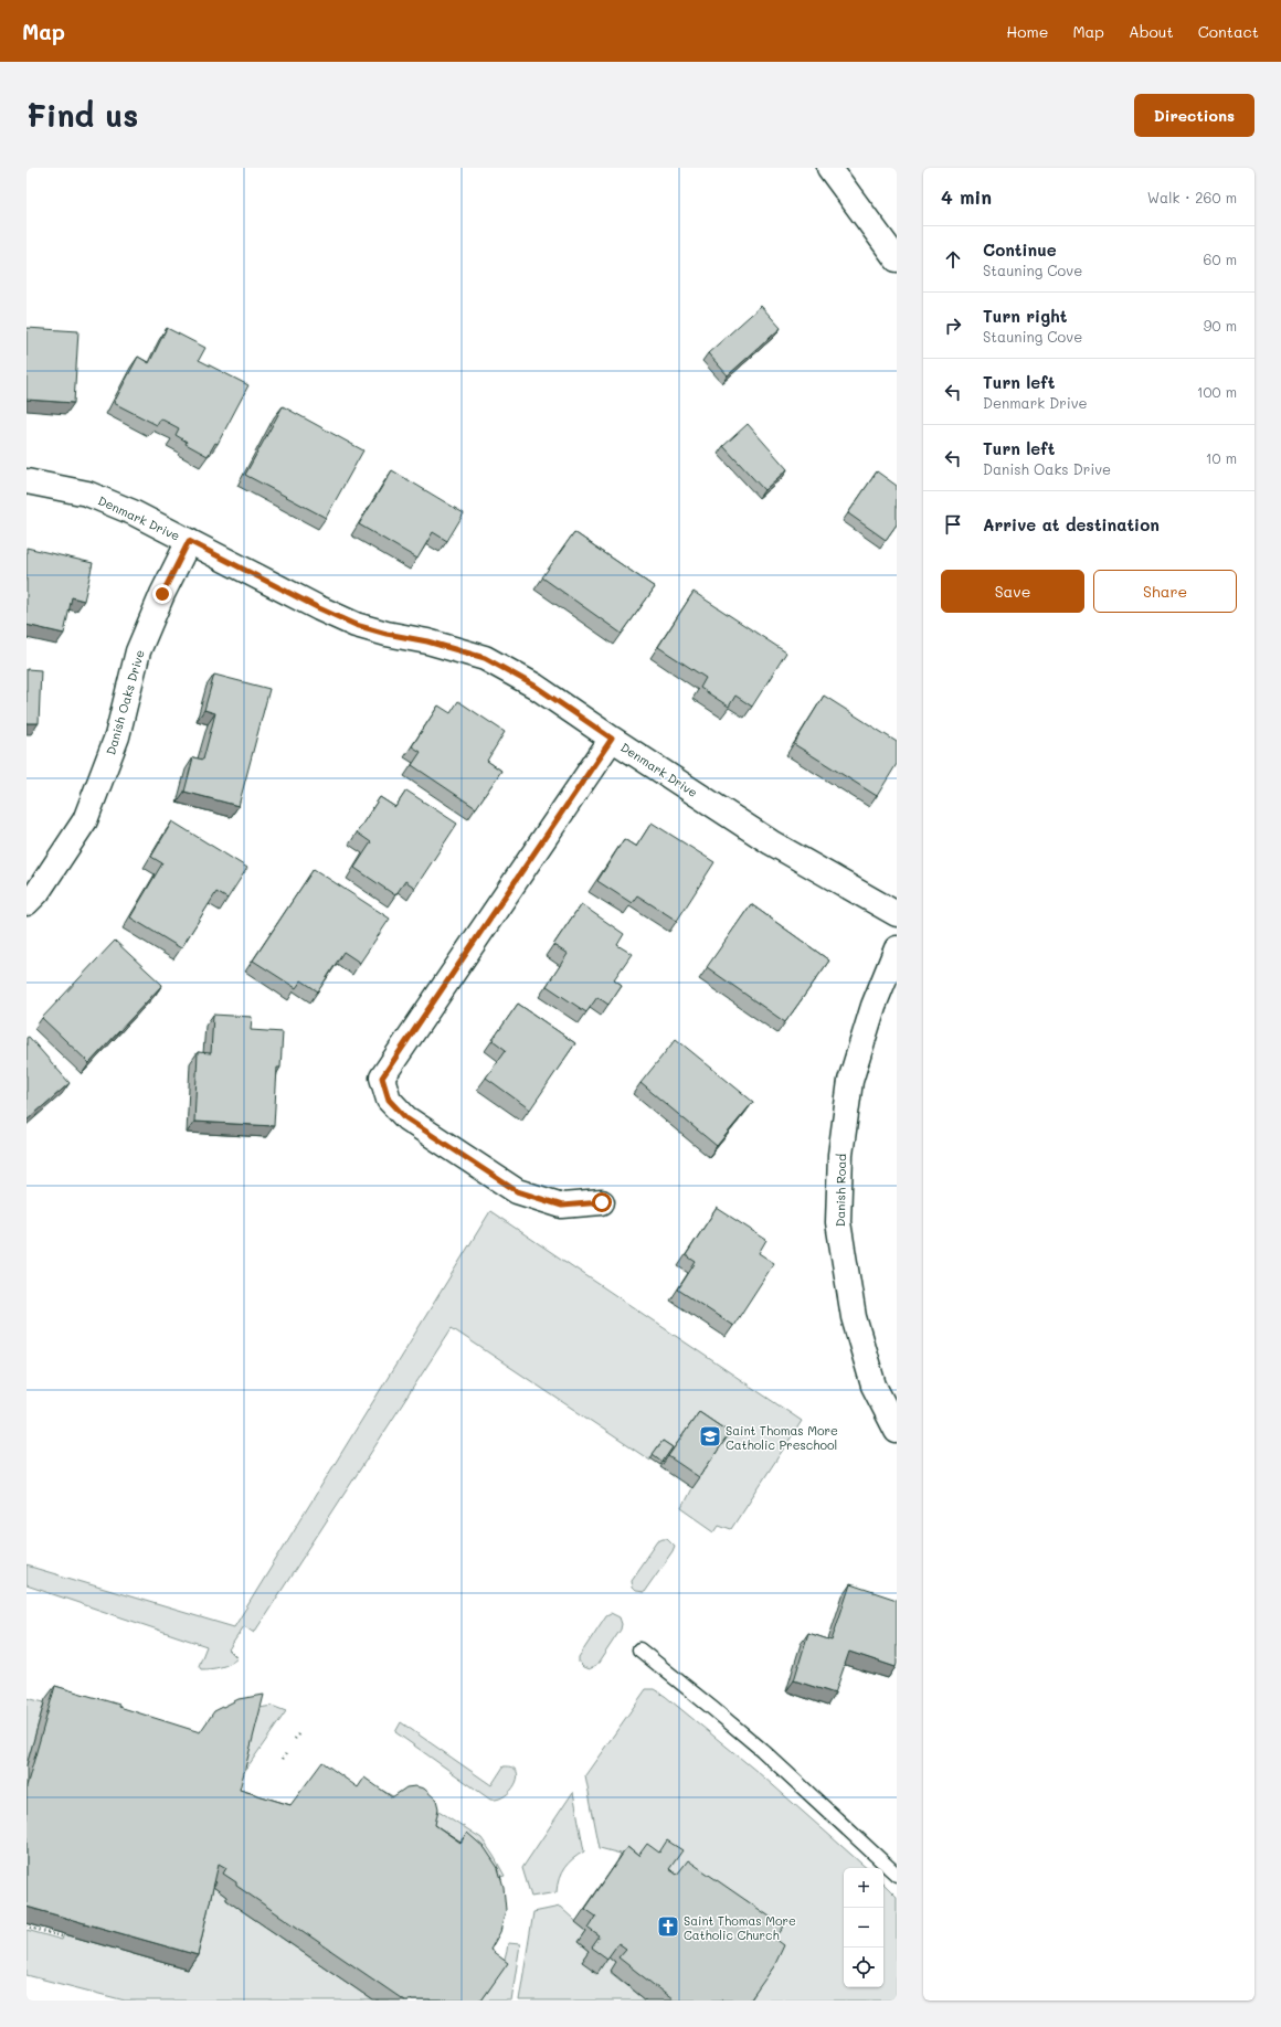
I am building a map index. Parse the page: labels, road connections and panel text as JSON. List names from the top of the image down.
{
  "streets": {
    "street": ["Denmark Drive", "Danish Oaks Drive", "Danish Road"]
  },
  "crossings": [
    ["Denmark Drive", "Danish Oaks Drive"]
  ],
  "places": {
    "school or university": ["Saint Thomas More Catholic Preschool"],
    "church": ["Saint Thomas More Catholic Church"]
  },
  "page": {
    "header": "Map",
    "nav": [
      "Home",
      "Map",
      "About",
      "Contact"
    ],
    "buttons": [
      "Directions",
      ["Save", "Share"]
    ],
    "title": "Find us",
    "heading": ["4 min", "Walk · 260 m"],
    "list": [
      ["Continue", "Stauning Cove", "60 m"],
      ["Turn right", "Stauning Cove", "90 m"],
      ["Turn left", "Denmark Drive", "100 m"],
      ["Turn left", "Danish Oaks Drive", "10 m"],
      "Arrive at destination"
    ],
    "map_buttons": ["+", "−"]
  }
}
